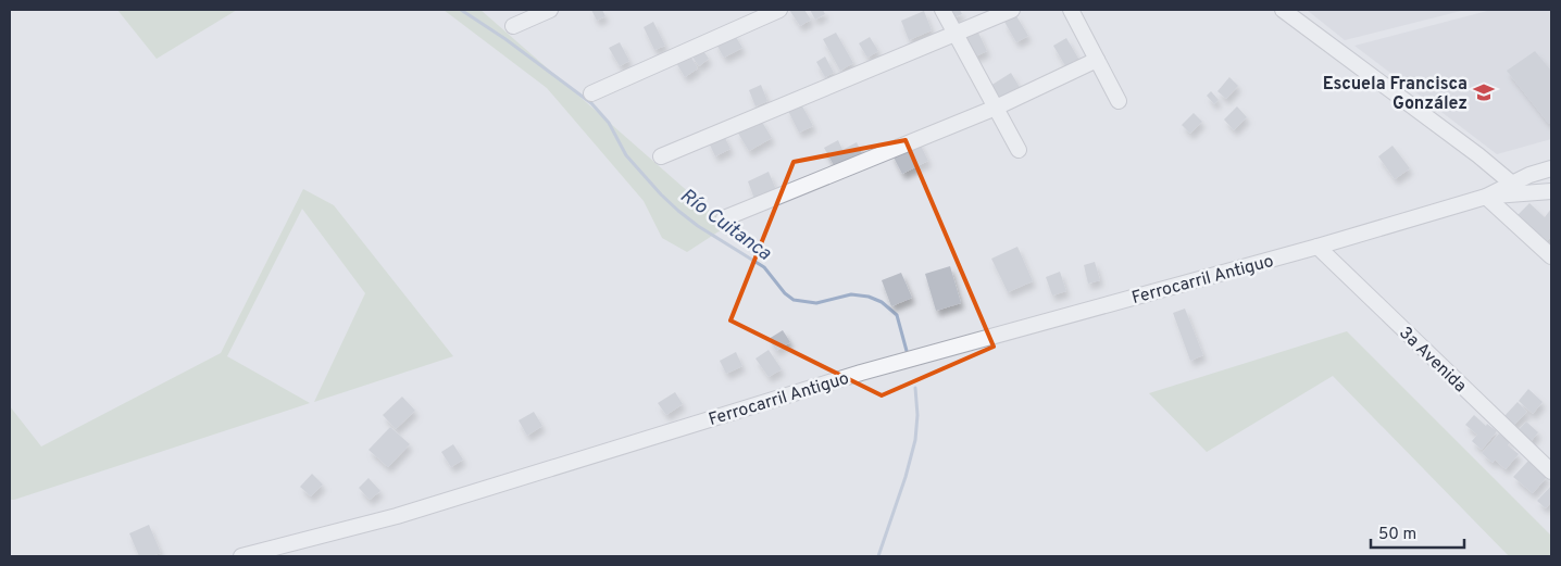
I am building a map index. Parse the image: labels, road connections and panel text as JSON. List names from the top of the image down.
{
  "streets": {
    "street": ["Ferrocarril Antiguo", "3a Avenida"]
  },
  "crossings": [
    ["Ferrocarril Antiguo", "3a Avenida"]
  ],
  "water": ["Río Cuitanca"],
  "places": {
    "school or university": ["Escuela Francisca González"]
  },
  "scale_bar": "50 m"
}
